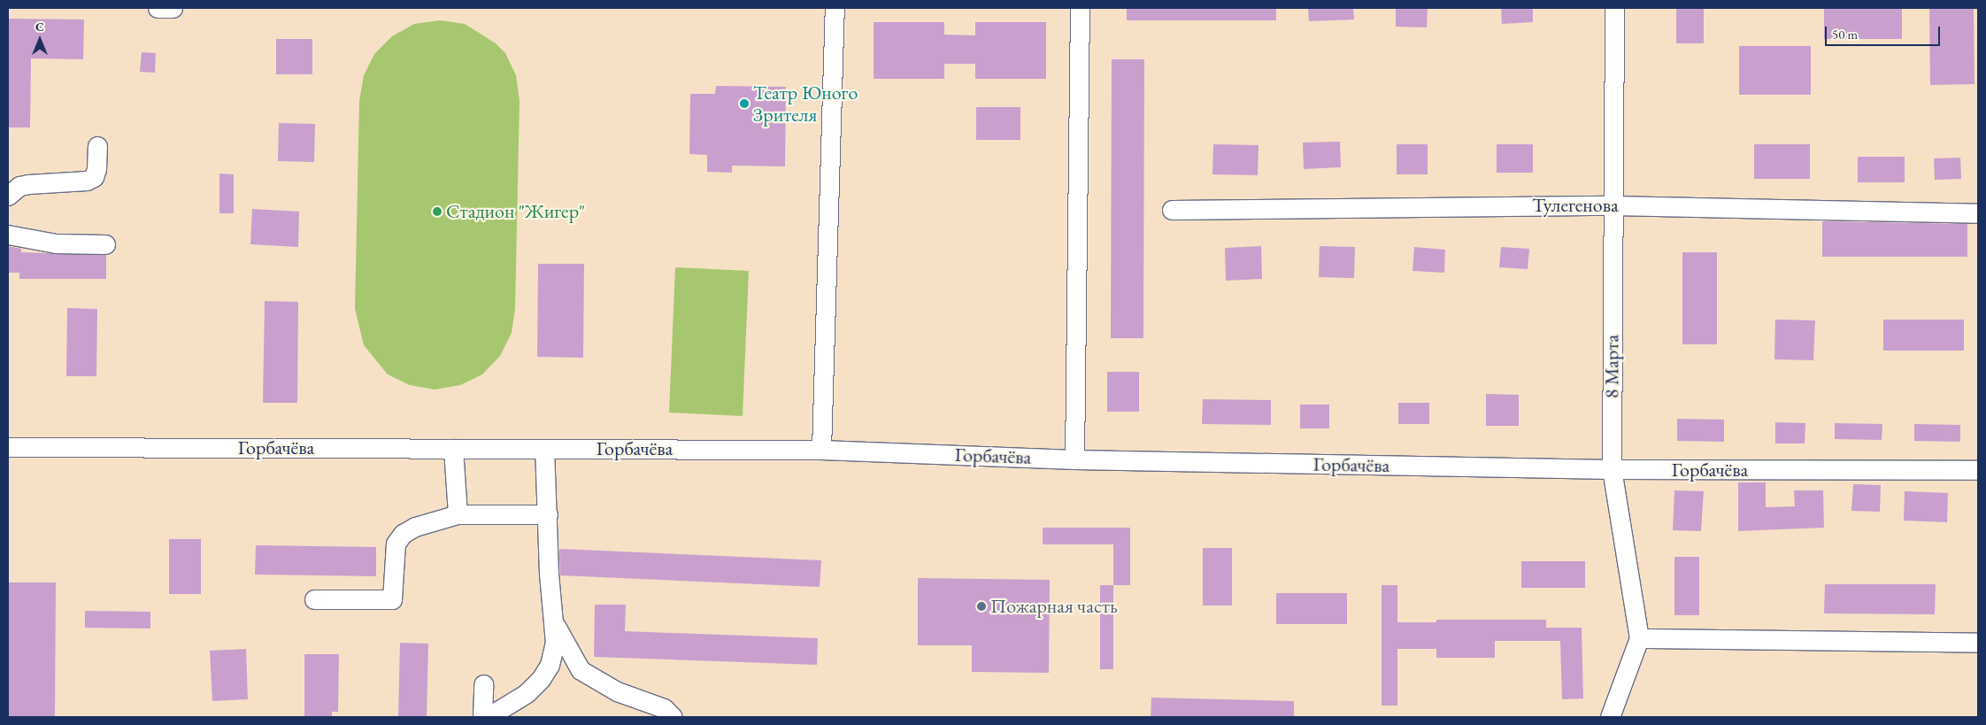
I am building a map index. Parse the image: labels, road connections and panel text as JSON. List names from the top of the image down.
{
  "streets": {
    "street": ["Тулегенова", "8 Марта", "Горбачёва"]
  },
  "crossings": [
    ["Тулегенова", "8 Марта"],
    ["8 Марта", "Горбачёва"]
  ],
  "places": ["Театр Юного Зрителя", "Стадион \"Жигер\"", "Пожарная часть"],
  "scale_bar": "50 m",
  "north": "top"
}
